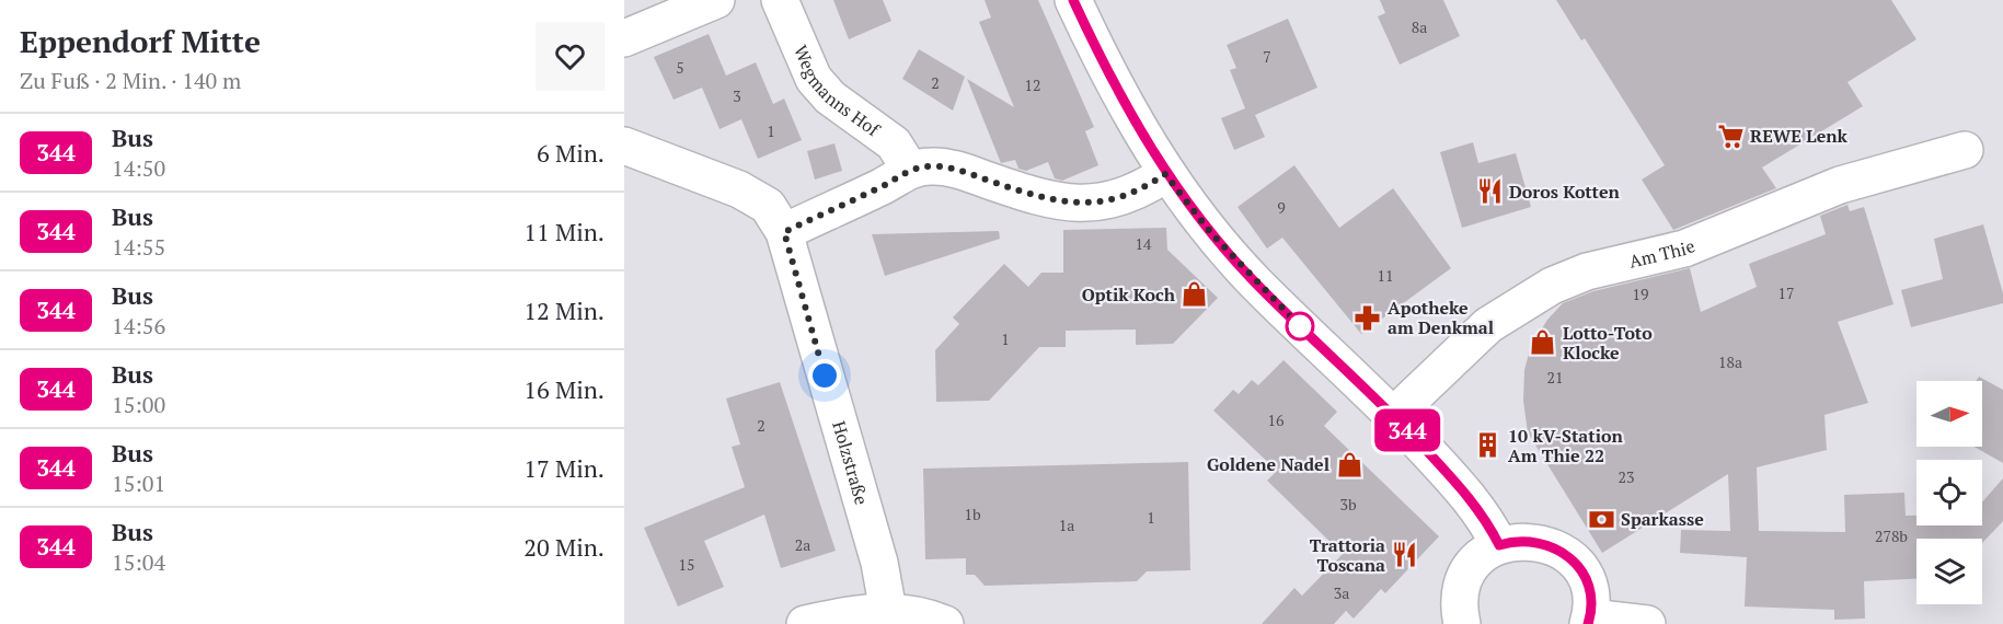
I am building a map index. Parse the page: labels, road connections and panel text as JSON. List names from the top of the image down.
{
  "streets": {
    "street": ["Wegmanns Hof", "Am Thie", "Holzstraße"]
  },
  "places": {
    "supermarket": ["REWE Lenk"],
    "restaurant": ["Doros Kotten", "Trattoria Toscana"],
    "shop": ["Optik Koch", "Lotto-Toto Klocke", "Goldene Nadel"],
    "pharmacy": ["Apotheke am Denkmal"],
    "building": ["10 kV-Station Am Thie 22"],
    "bank": ["Sparkasse"]
  },
  "lines": ["bus line 344"],
  "house_numbers": [
    "8a",
    "7",
    "5",
    "2",
    "12",
    "3",
    "1",
    "9",
    "14",
    "11",
    "17",
    "19",
    "1",
    "18a",
    "21",
    "16",
    "2",
    "23",
    "3b",
    "1b",
    "1",
    "1a",
    "278b",
    "2a",
    "15",
    "3a"
  ],
  "north": "right",
  "page": {
    "heading": ["Eppendorf Mitte", "Zu Fuß · 2 Min. · 140 m"],
    "on_map": "344",
    "list": [
      {
        "mark": "344",
        "name": "Bus",
        "note": "14:50",
        "value": "6 Min."
      },
      {
        "mark": "344",
        "name": "Bus",
        "note": "14:55",
        "value": "11 Min."
      },
      {
        "mark": "344",
        "name": "Bus",
        "note": "14:56",
        "value": "12 Min."
      },
      {
        "mark": "344",
        "name": "Bus",
        "note": "15:00",
        "value": "16 Min."
      },
      {
        "mark": "344",
        "name": "Bus",
        "note": "15:01",
        "value": "17 Min."
      },
      {
        "mark": "344",
        "name": "Bus",
        "note": "15:04",
        "value": "20 Min."
      }
    ]
  }
}
